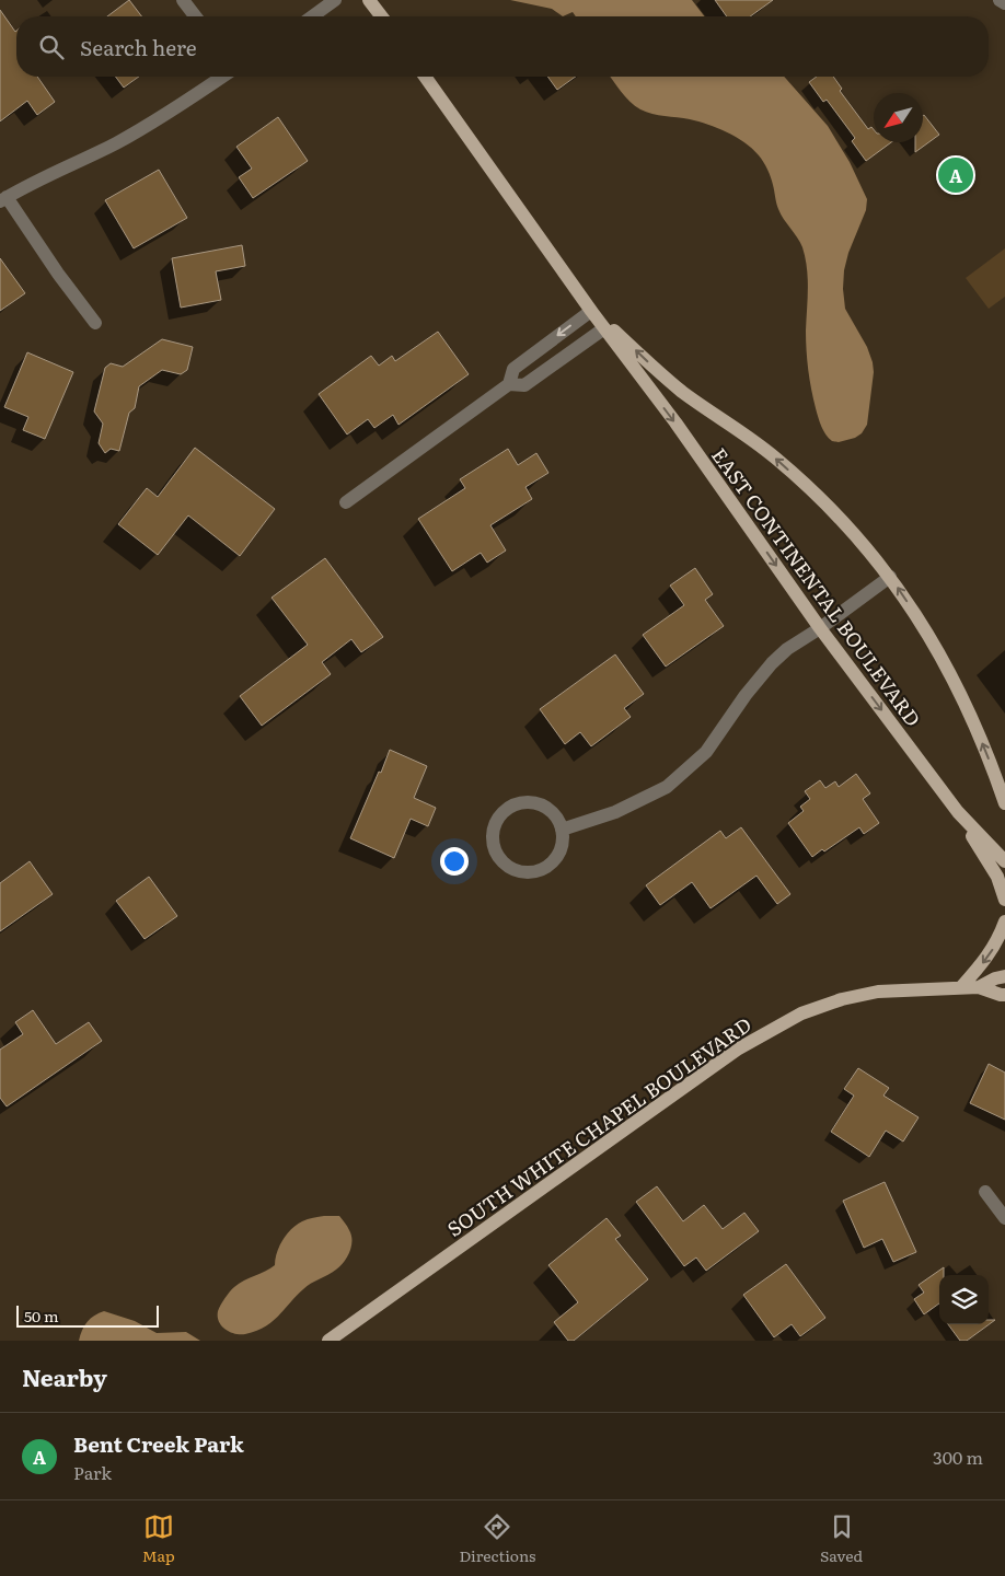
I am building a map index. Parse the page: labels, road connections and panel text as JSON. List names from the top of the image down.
{
  "streets": {
    "main road": ["EAST CONTINENTAL BOULEVARD", "SOUTH WHITE CHAPEL BOULEVARD"]
  },
  "scale_bar": "50 m",
  "north": "bottom left",
  "page": {
    "search": "Search here",
    "pins": "A",
    "scale": "50 m",
    "heading": "Nearby",
    "list": [
      {
        "mark": "A",
        "name": "Bent Creek Park",
        "note": "Park",
        "value": "300 m"
      }
    ],
    "nav": ["Map", "Directions", "Saved"]
  }
}
